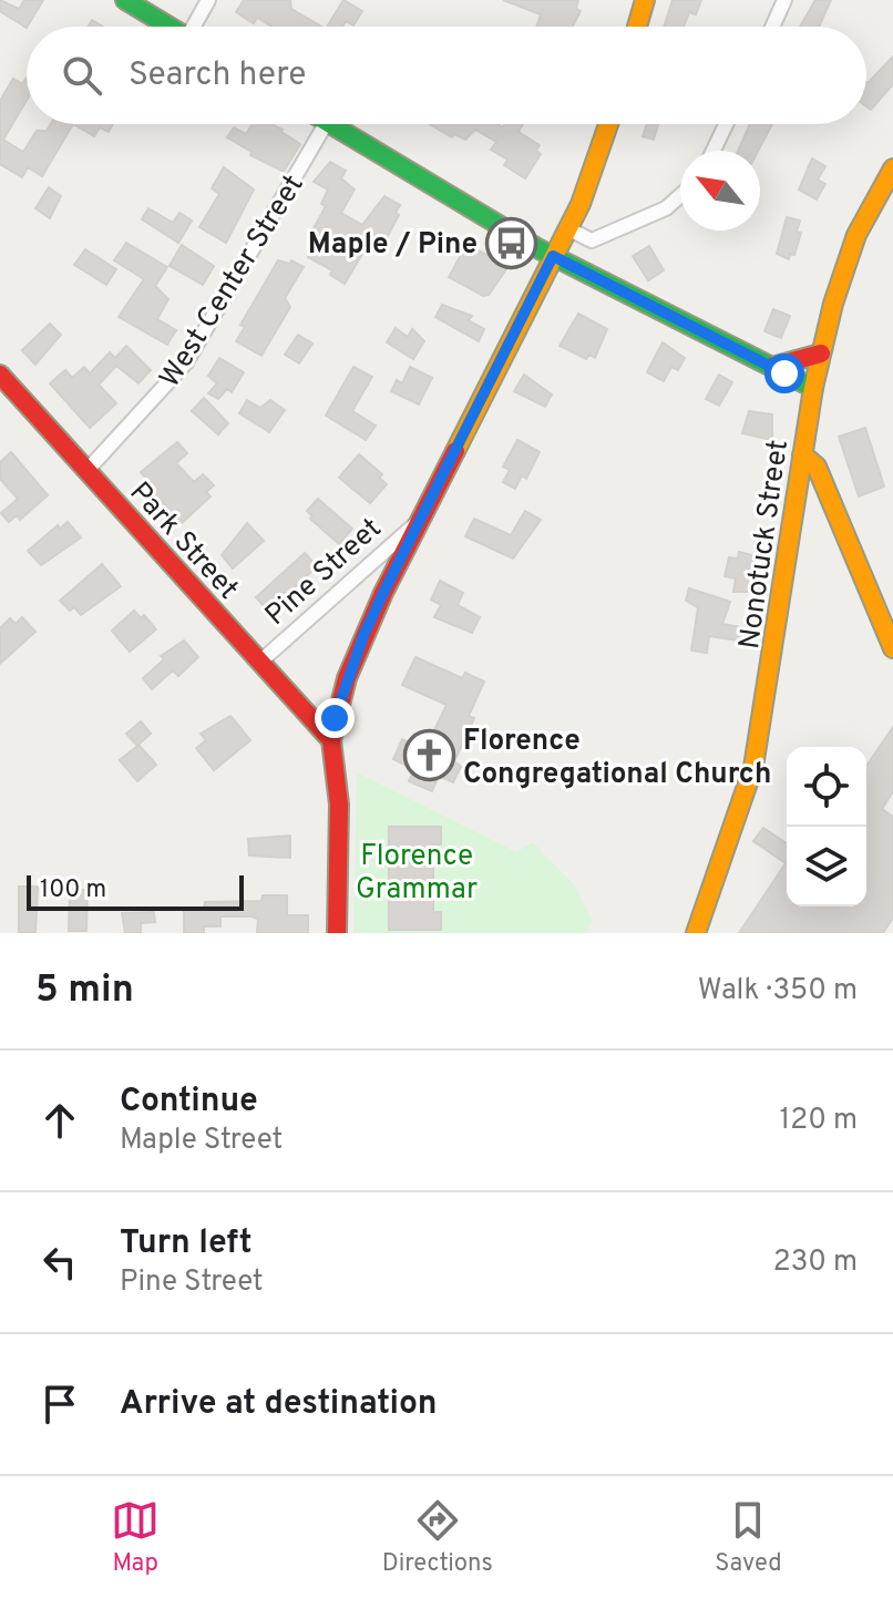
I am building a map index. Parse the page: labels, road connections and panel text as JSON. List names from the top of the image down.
{
  "streets": {
    "main road": ["Park Street", "Nonotuck Street", "Pine Street"],
    "street": ["West Center Street"]
  },
  "crossings": [
    ["West Center Street", "Park Street"],
    ["Park Street", "Pine Street"]
  ],
  "parks": ["Florence Grammar"],
  "places": {
    "bus stop": ["Maple / Pine"],
    "church": ["Florence Congregational Church"]
  },
  "scale_bar": "100 m",
  "north": "top left",
  "page": {
    "search": "Search here",
    "scale": "100 m",
    "heading": ["5 min", "Walk · 350 m"],
    "list": [
      ["Continue", "Maple Street", "120 m"],
      ["Turn left", "Pine Street", "230 m"],
      "Arrive at destination"
    ],
    "nav": ["Map", "Directions", "Saved"]
  }
}
